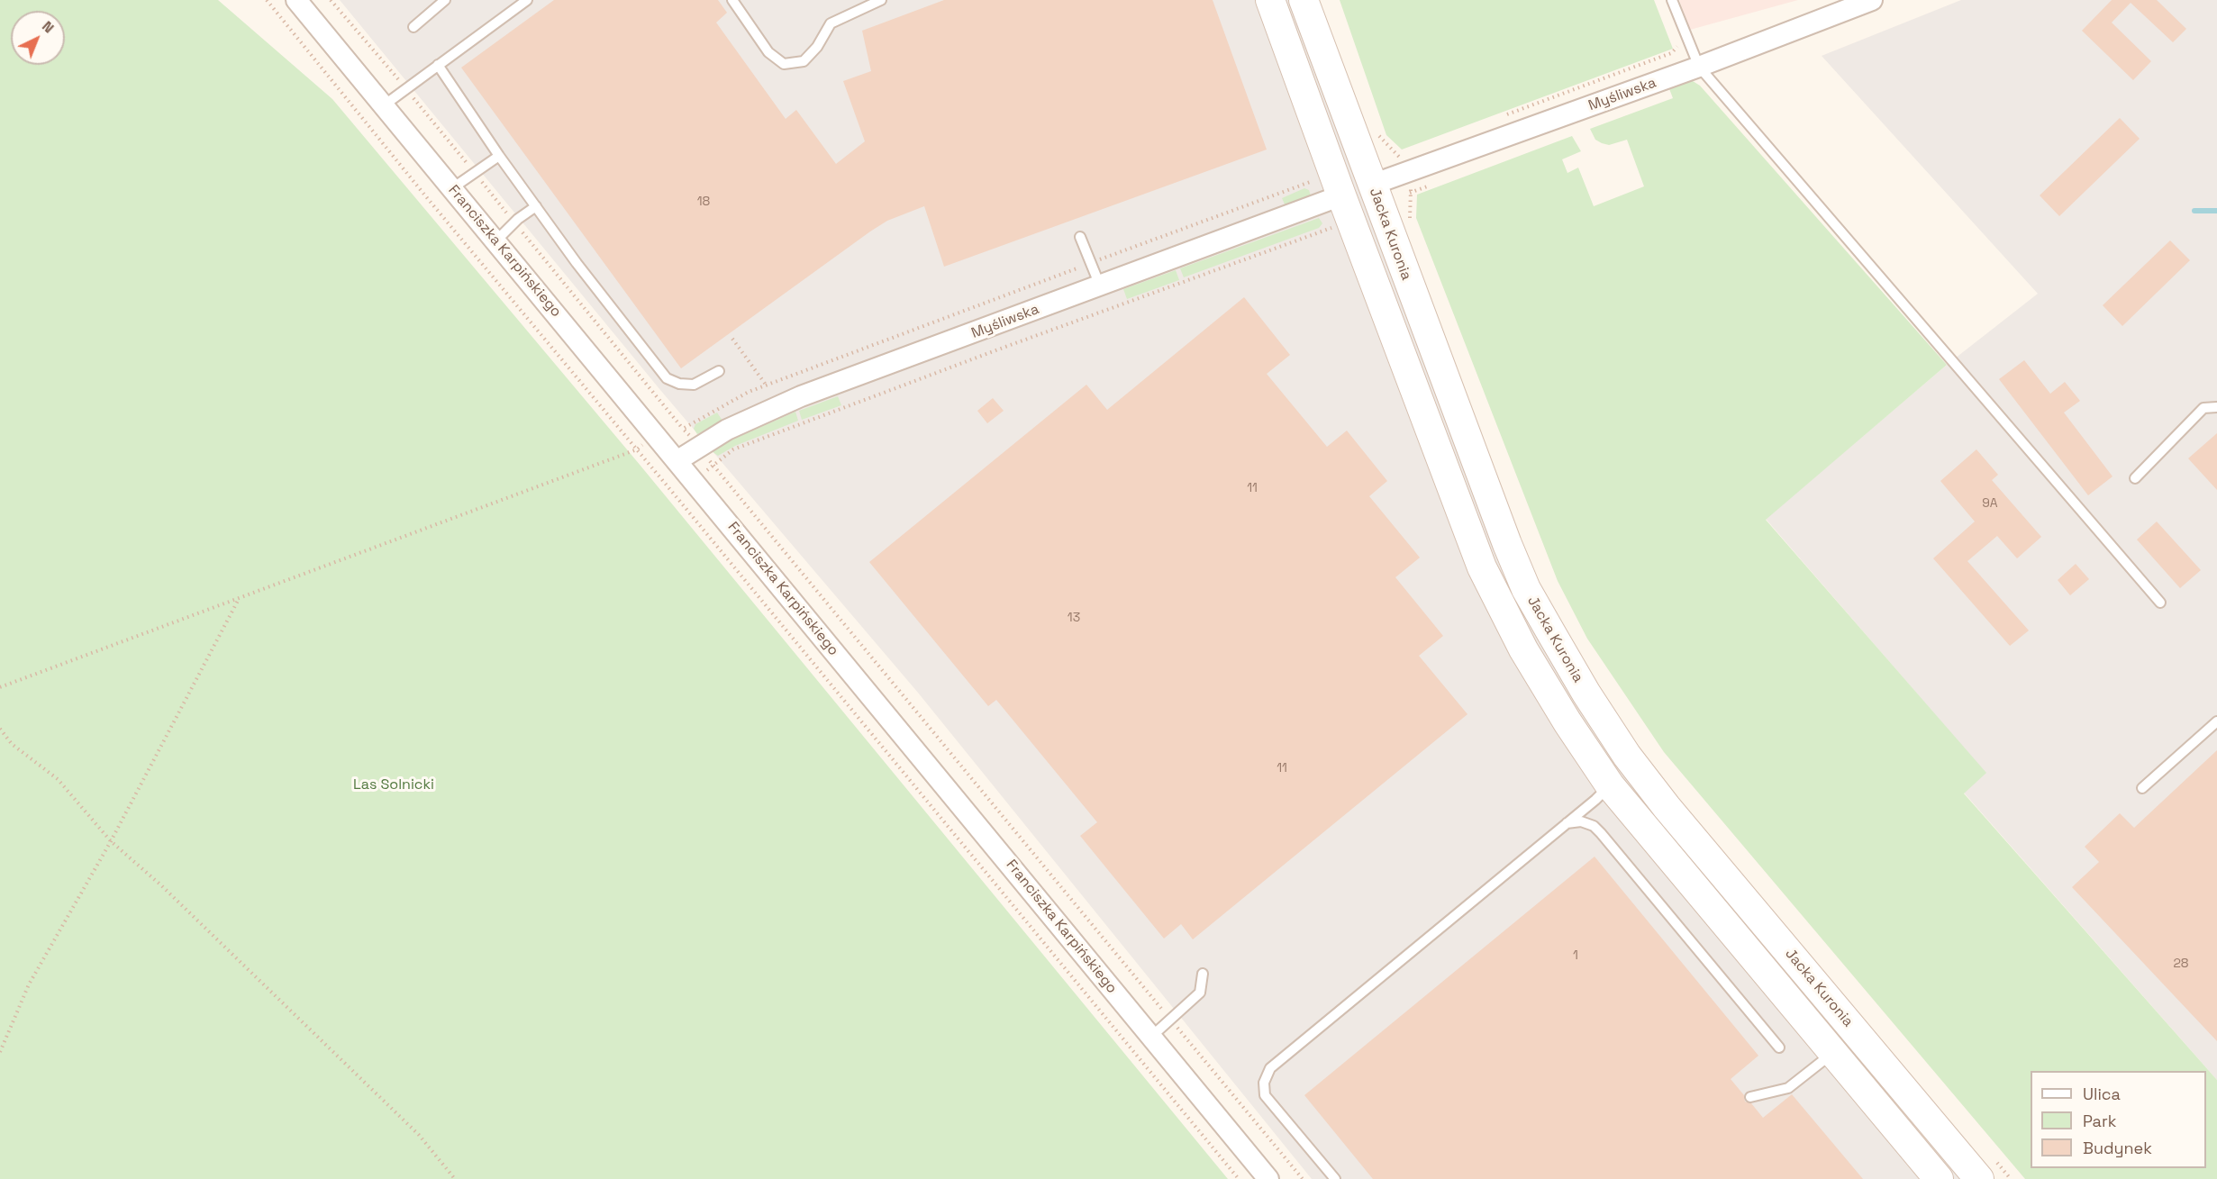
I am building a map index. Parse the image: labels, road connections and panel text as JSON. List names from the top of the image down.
{
  "streets": {
    "main road": ["Jacka Kuronia"],
    "street": ["Myśliwska", "Franciszka Karpińskiego"]
  },
  "crossings": [
    ["Myśliwska", "Jacka Kuronia"],
    ["Myśliwska", "Franciszka Karpińskiego"]
  ],
  "parks": ["Las Solnicki"],
  "house_numbers": [
    "18",
    "11",
    "9A",
    "13",
    "11",
    "1",
    "28"
  ],
  "legend": ["Ulica", "Park", "Budynek"],
  "north": "top right"
}
